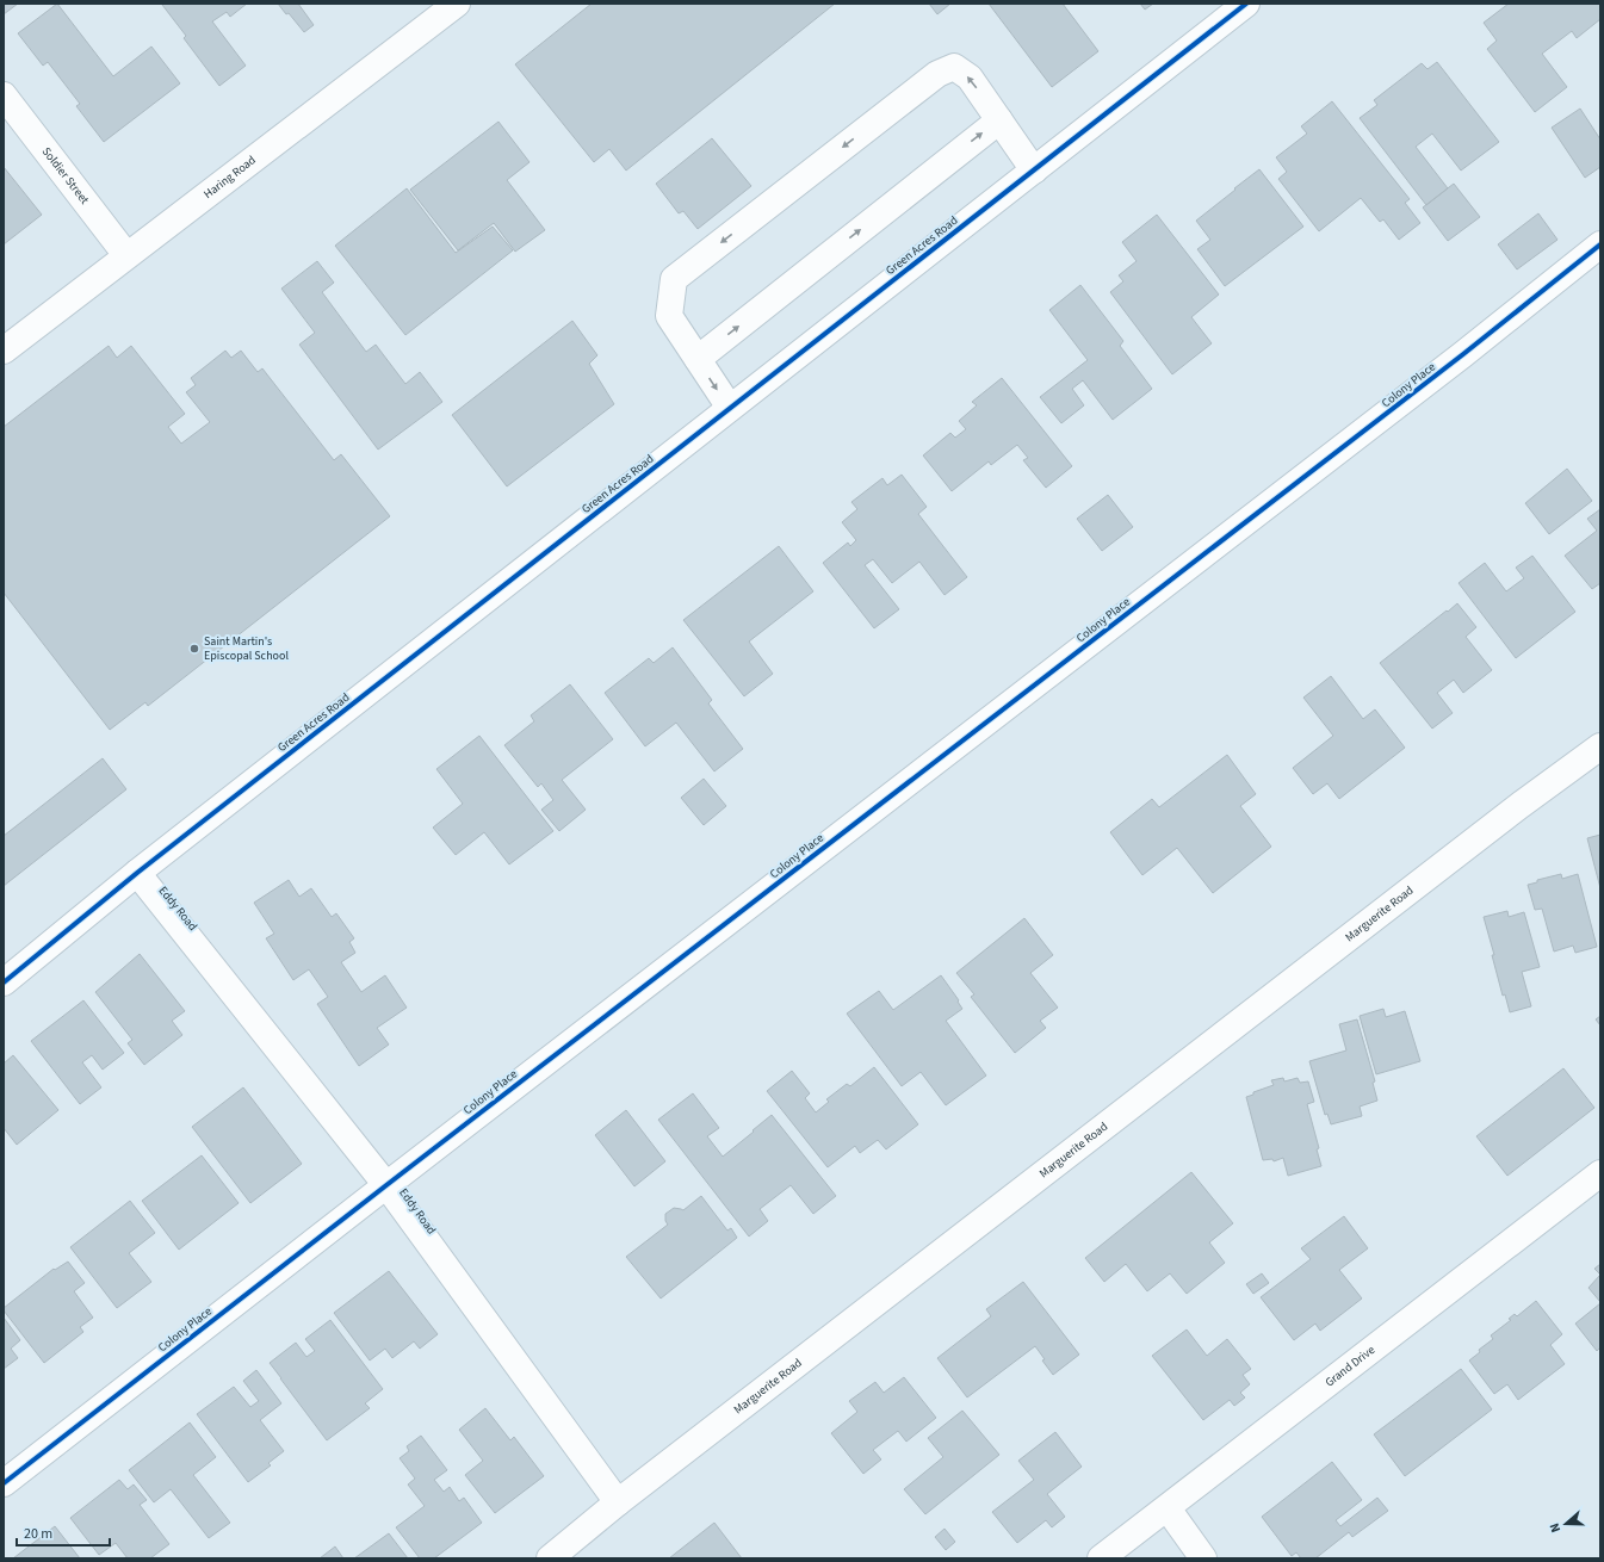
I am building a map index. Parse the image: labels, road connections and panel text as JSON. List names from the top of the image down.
{
  "streets": {
    "street": [
      "Soldier Street",
      "Haring Road",
      "Green Acres Road",
      "Colony Place",
      "Eddy Road",
      "Marguerite Road",
      "Grand Drive"
    ]
  },
  "crossings": [
    ["Soldier Street", "Haring Road"],
    ["Green Acres Road", "Eddy Road"],
    ["Colony Place", "Eddy Road"],
    ["Eddy Road", "Marguerite Road"]
  ],
  "places": ["Saint Martin's Episcopal School"],
  "scale_bar": "20 m",
  "north": "left"
}
